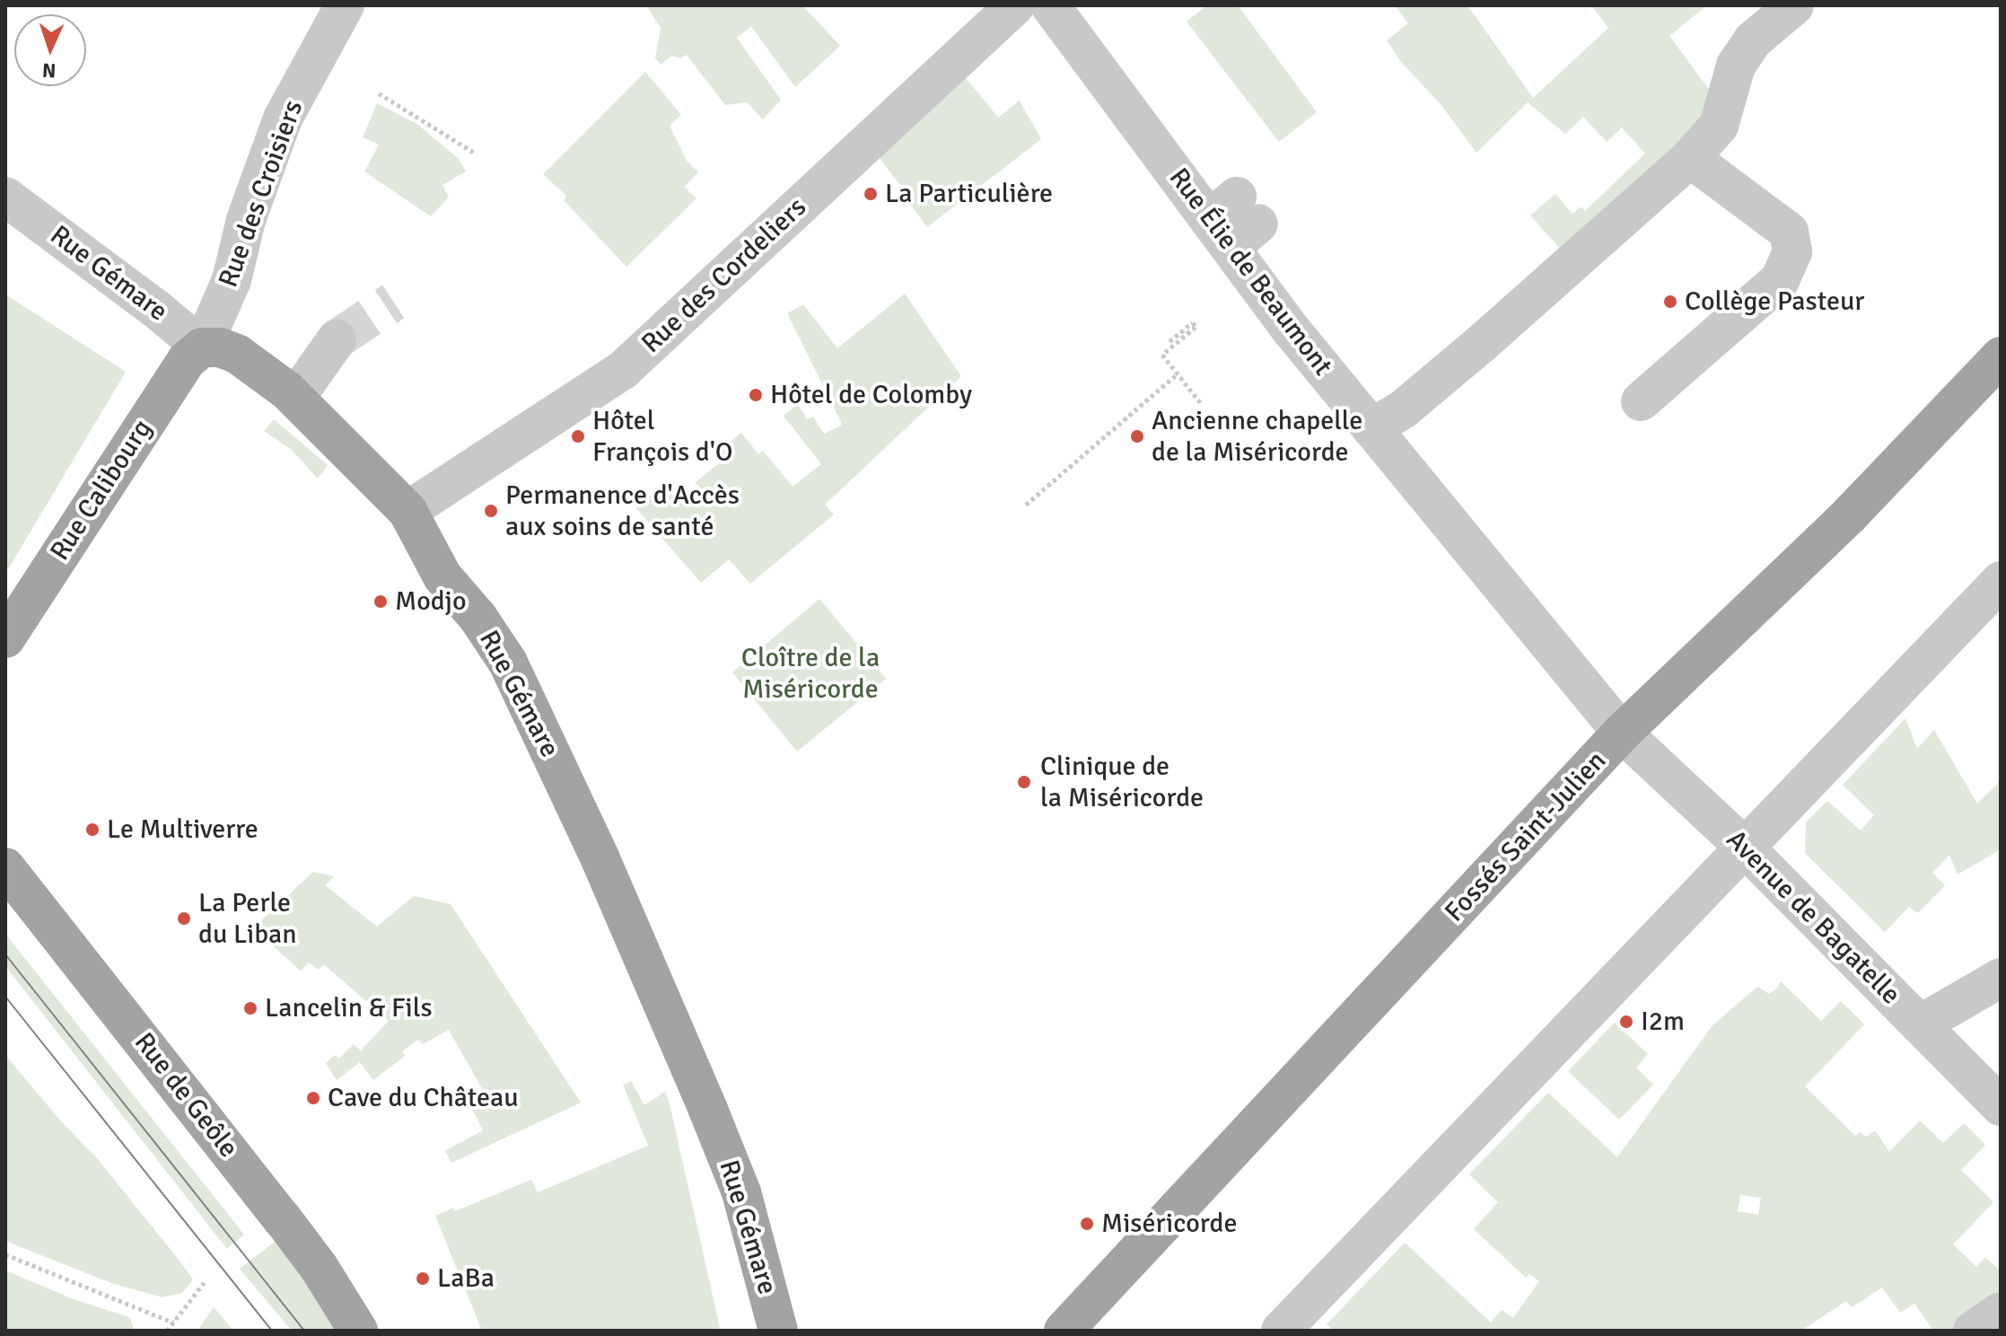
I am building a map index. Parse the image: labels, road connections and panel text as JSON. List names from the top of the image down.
{
  "streets": {
    "main road": [
      "Rue Gémare",
      "Rue Calibourg",
      "Fossés Saint-Julien",
      "Rue de Geôle"
    ],
    "street": [
      "Rue des Croisiers",
      "Rue Élie de Beaumont",
      "Rue des Cordeliers",
      "Avenue de Bagatelle"
    ]
  },
  "crossings": [
    ["Rue des Croisiers", "Rue Gémare"],
    ["Rue des Croisiers", "Rue Calibourg"],
    ["Rue Élie de Beaumont", "Fossés Saint-Julien"],
    ["Rue Élie de Beaumont", "Avenue de Bagatelle"],
    ["Rue Gémare", "Rue des Cordeliers"],
    ["Rue Gémare", "Rue Calibourg"],
    ["Fossés Saint-Julien", "Avenue de Bagatelle"]
  ],
  "parks": ["Cloître de la Miséricorde"],
  "places": [
    "La Particulière",
    "Collège Pasteur",
    "Hôtel de Colomby",
    "Hôtel François d'O",
    "Ancienne chapelle de la Miséricorde",
    "Permanence d'Accès aux soins de santé",
    "Modjo",
    "Clinique de la Miséricorde",
    "Le Multiverre",
    "La Perle du Liban",
    "Lancelin & Fils",
    "I2m",
    "Cave du Château",
    "Miséricorde",
    "LaBa"
  ],
  "north": "bottom"
}
